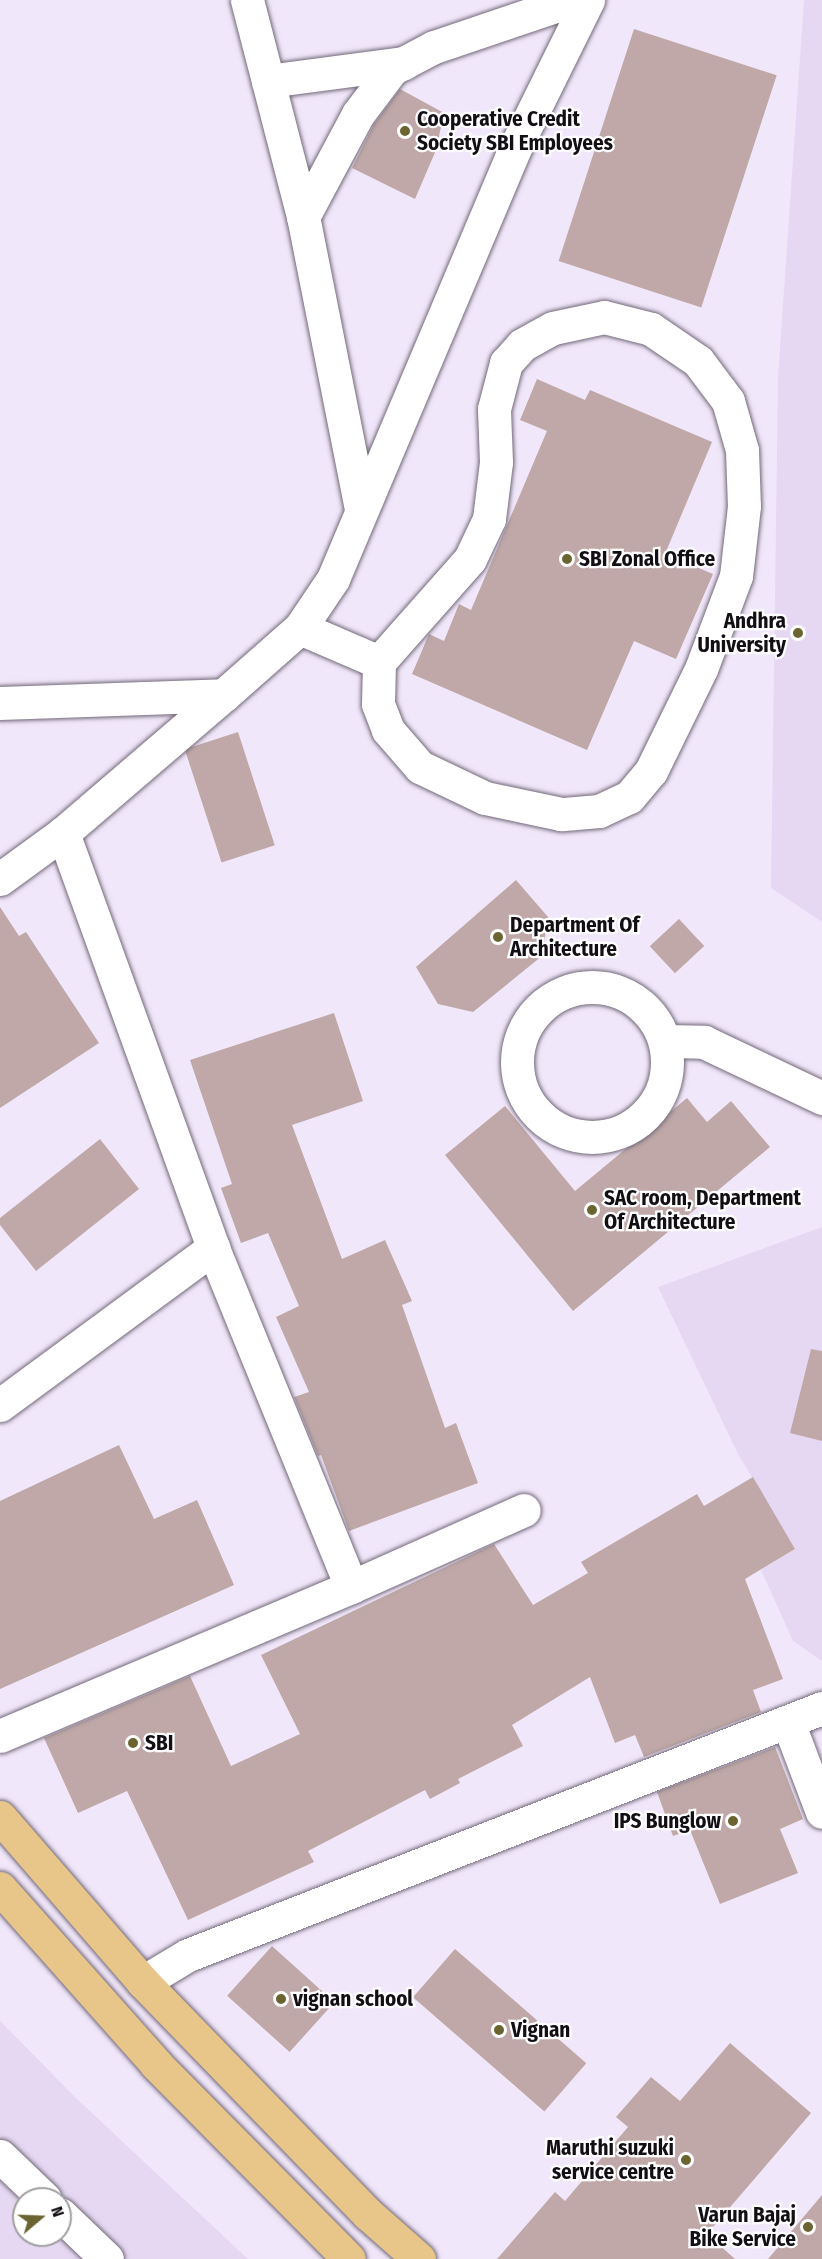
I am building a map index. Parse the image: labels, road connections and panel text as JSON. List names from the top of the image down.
{
  "places": [
    "Cooperative Credit Society SBI Employees",
    "SBI Zonal Office",
    "Andhra University",
    "Department Of Architecture",
    "SAC room, Department Of Architecture",
    "SBI",
    "IPS Bunglow",
    "vignan school",
    "Vignan",
    "Maruthi suzuki service centre",
    "Varun Bajaj Bike Service"
  ],
  "north": "right"
}
